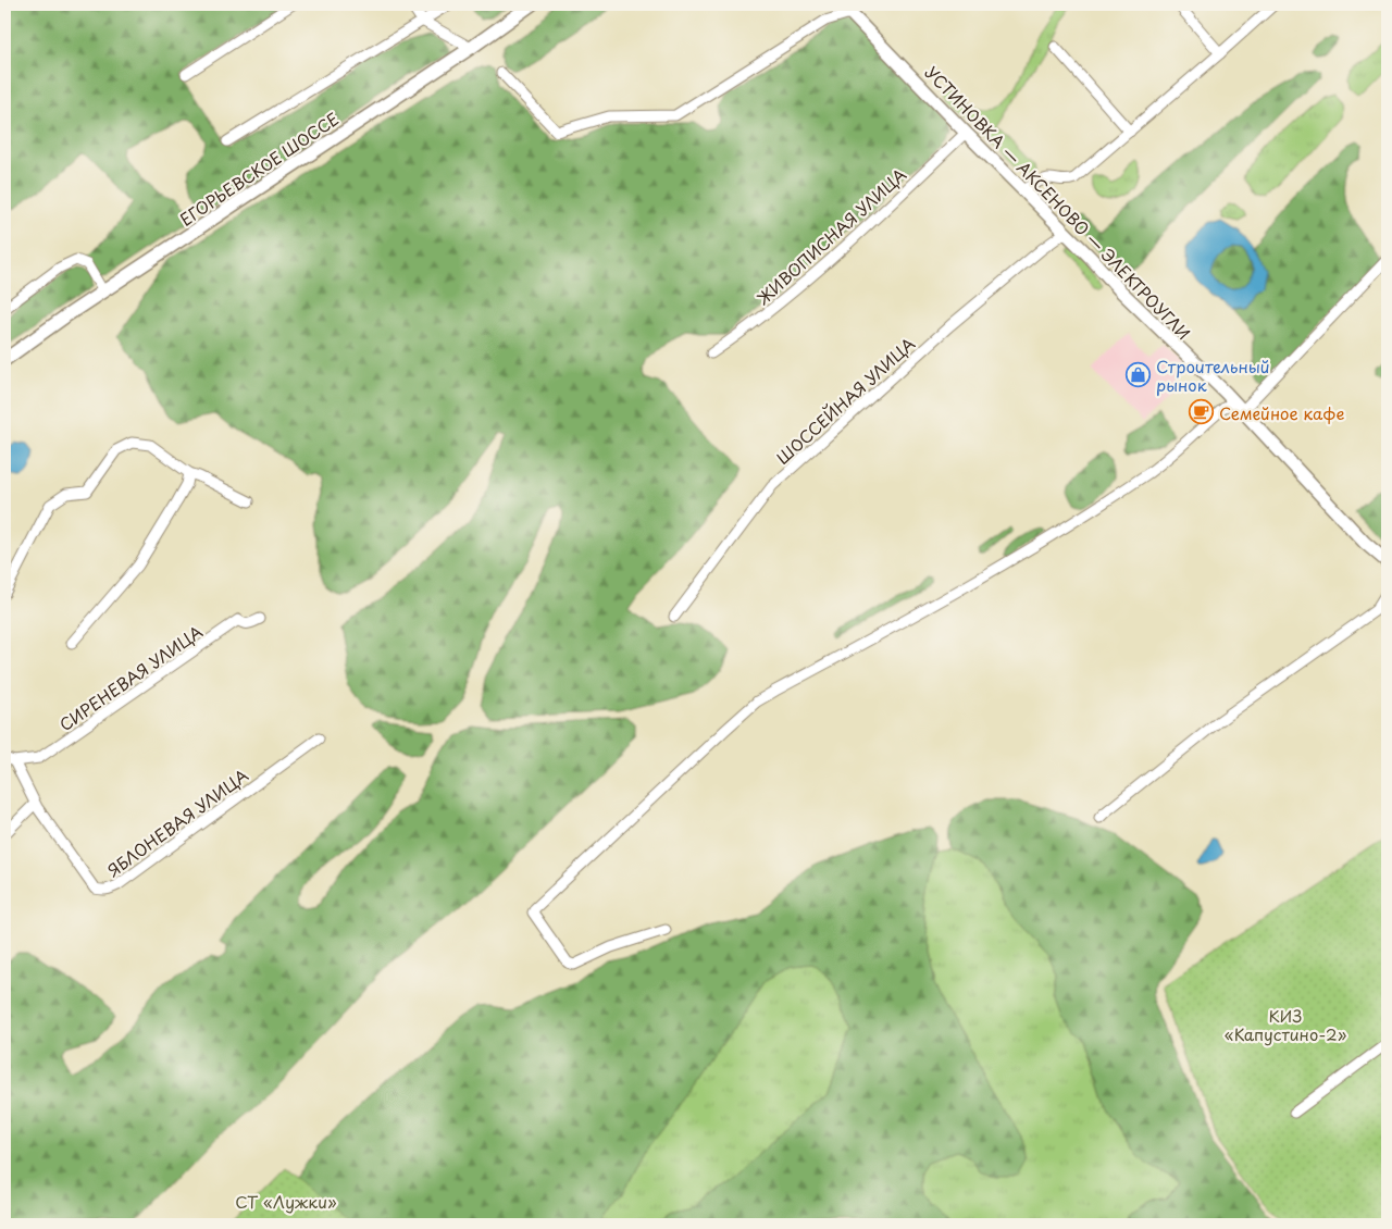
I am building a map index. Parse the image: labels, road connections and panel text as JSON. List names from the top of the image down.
{
  "streets": {
    "main road": ["ЕГОРЬЕВСКОЕ ШОССЕ", "УСТИНОВКА — АКСЕНОВО — ЭЛЕКТРОУГЛИ"],
    "street": [
      "ЖИВОПИСНАЯ УЛИЦА",
      "ШОССЕЙНАЯ УЛИЦА",
      "СИРЕНЕВАЯ УЛИЦА",
      "ЯБЛОНЕВАЯ УЛИЦА"
    ]
  },
  "crossings": [
    ["УСТИНОВКА — АКСЕНОВО — ЭЛЕКТРОУГЛИ", "ЖИВОПИСНАЯ УЛИЦА"],
    ["УСТИНОВКА — АКСЕНОВО — ЭЛЕКТРОУГЛИ", "ШОССЕЙНАЯ УЛИЦА"],
    ["СИРЕНЕВАЯ УЛИЦА", "ЯБЛОНЕВАЯ УЛИЦА"]
  ],
  "parks": ["КИЗ «Капустино-2»", "СТ «Лужки»"],
  "places": {
    "shop": ["Строительный рынок"],
    "cafe": ["Семейное кафе"]
  }
}
